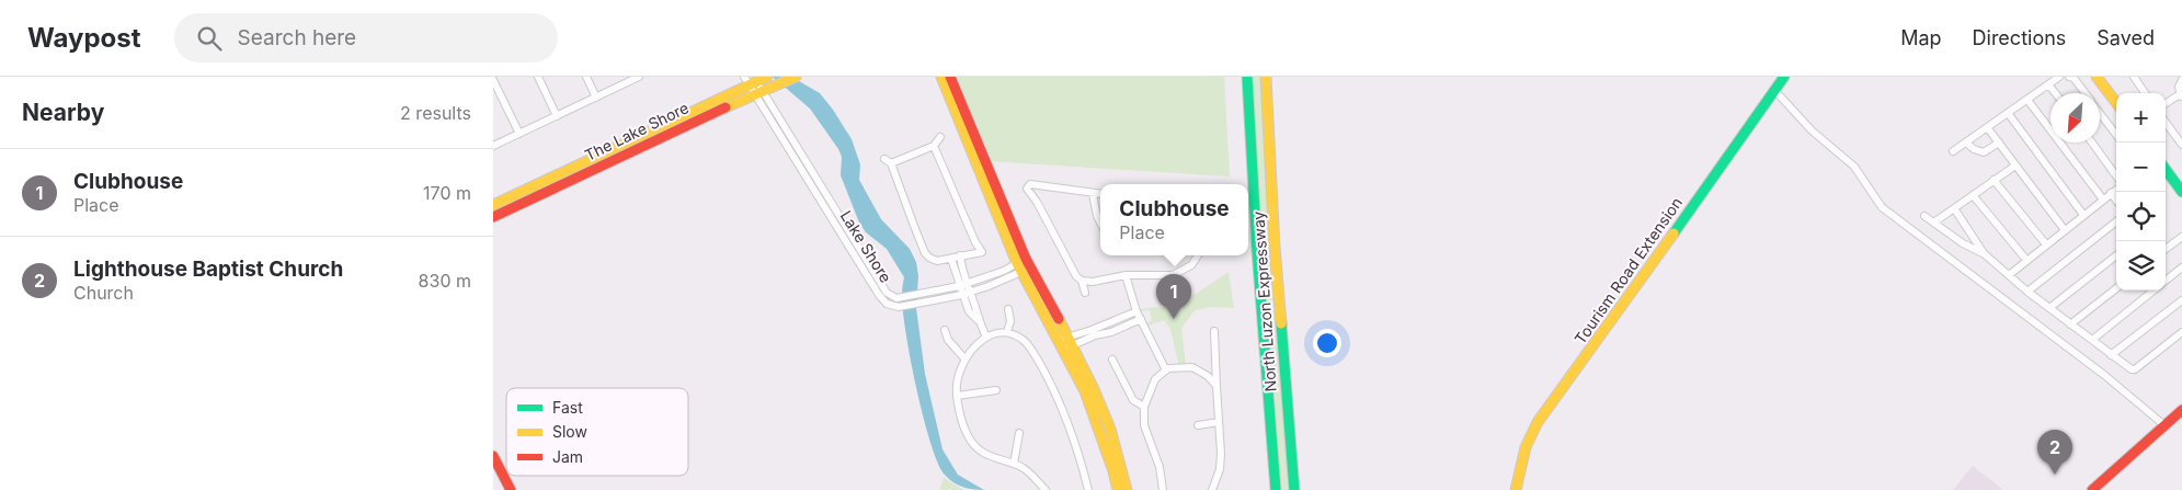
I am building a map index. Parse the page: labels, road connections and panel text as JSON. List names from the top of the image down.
{
  "streets": {
    "main road": ["The Lake Shore", "Tourism Road Extension", "North Luzon Expressway"],
    "street": ["Lake Shore"]
  },
  "crossings": [
    ["The Lake Shore", "Lake Shore"]
  ],
  "legend": ["Fast", "Slow", "Jam"],
  "north": "bottom left",
  "page": {
    "header": "Waypost",
    "search": "Search here",
    "nav": ["Map", "Directions", "Saved"],
    "heading": ["Nearby", "2 results"],
    "map_buttons": ["+", "−"],
    "list": [
      {
        "mark": "1",
        "name": "Clubhouse",
        "note": "Place",
        "value": "170 m"
      },
      {
        "mark": "2",
        "name": "Lighthouse Baptist Church",
        "note": "Church",
        "value": "830 m"
      }
    ],
    "popup": ["Clubhouse", "Place"],
    "pins": ["1", "2"]
  }
}
